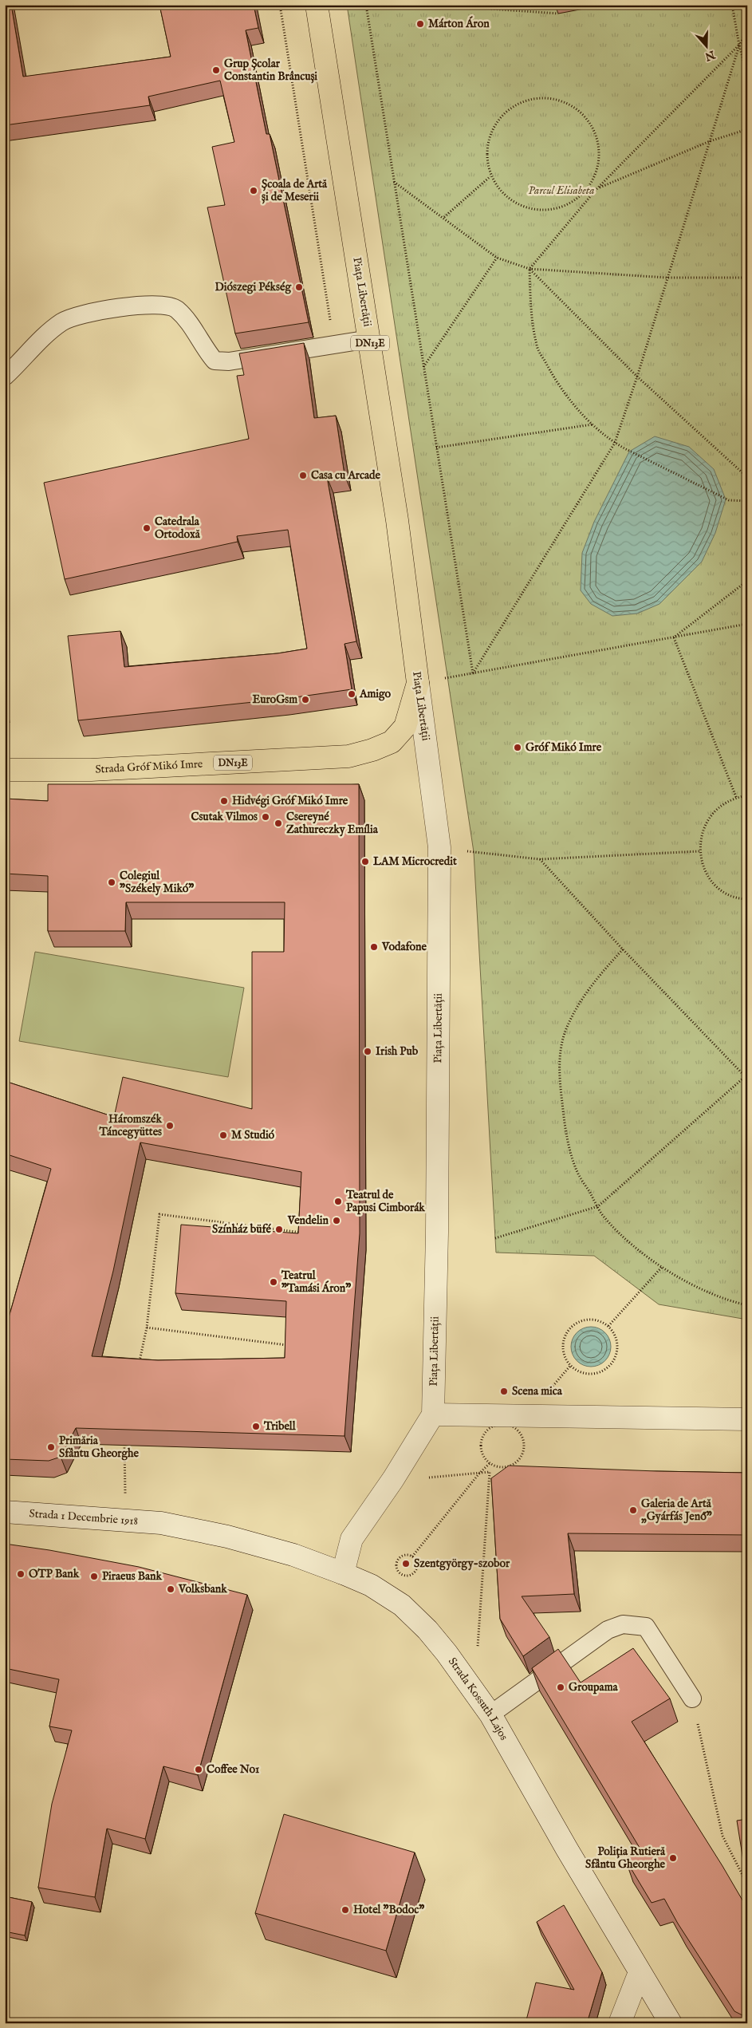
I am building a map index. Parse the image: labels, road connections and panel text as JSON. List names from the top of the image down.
{
  "streets": {
    "main road": ["Piața Libertății", "DN13E", "Strada Gróf Mikó Imre"],
    "street": ["Strada 1 Decembrie 1918", "Strada Kossuth Lajos"]
  },
  "crossings": [
    ["Piața Libertății", "Strada Gróf Mikó Imre"],
    ["Piața Libertății", "Strada Kossuth Lajos"],
    ["Strada 1 Decembrie 1918", "Strada Kossuth Lajos"]
  ],
  "parks": ["Parcul Elisabeta"],
  "places": [
    "Márton Áron",
    "Grup Școlar Constantin Brâncuși",
    "Școala de Artă și de Meserii",
    "Diószegi Pékség",
    "Casa cu Arcade",
    "Catedrala Ortodoxă",
    "Amigo",
    "EuroGsm",
    "Gróf Mikó Imre",
    "Hidvégi Gróf Mikó Imre",
    "Csutak Vilmos",
    "Csereyné Zathureczky Emília",
    "LAM Microcredit",
    "Colegiul \"Székely Mikó\"",
    "Vodafone",
    "Irish Pub",
    "Háromszék Táncegyüttes",
    "M Studió",
    "Teatrul de Papusi Cimborák",
    "Vendelin",
    "Színház büfé",
    "Teatrul \"Tamási Áron\"",
    "Scena mica",
    "Tribell",
    "Primăria Sfântu Gheorghe",
    "Galeria de Artă „Gyárfás Jenő”",
    "Szentgyörgy-szobor",
    "OTP Bank",
    "Piraeus Bank",
    "Volksbank",
    "Groupama",
    "Coffee No1",
    "Poliția Rutieră Sfântu Gheorghe",
    "Hotel \"Bodoc\""
  ],
  "north": "bottom"
}
